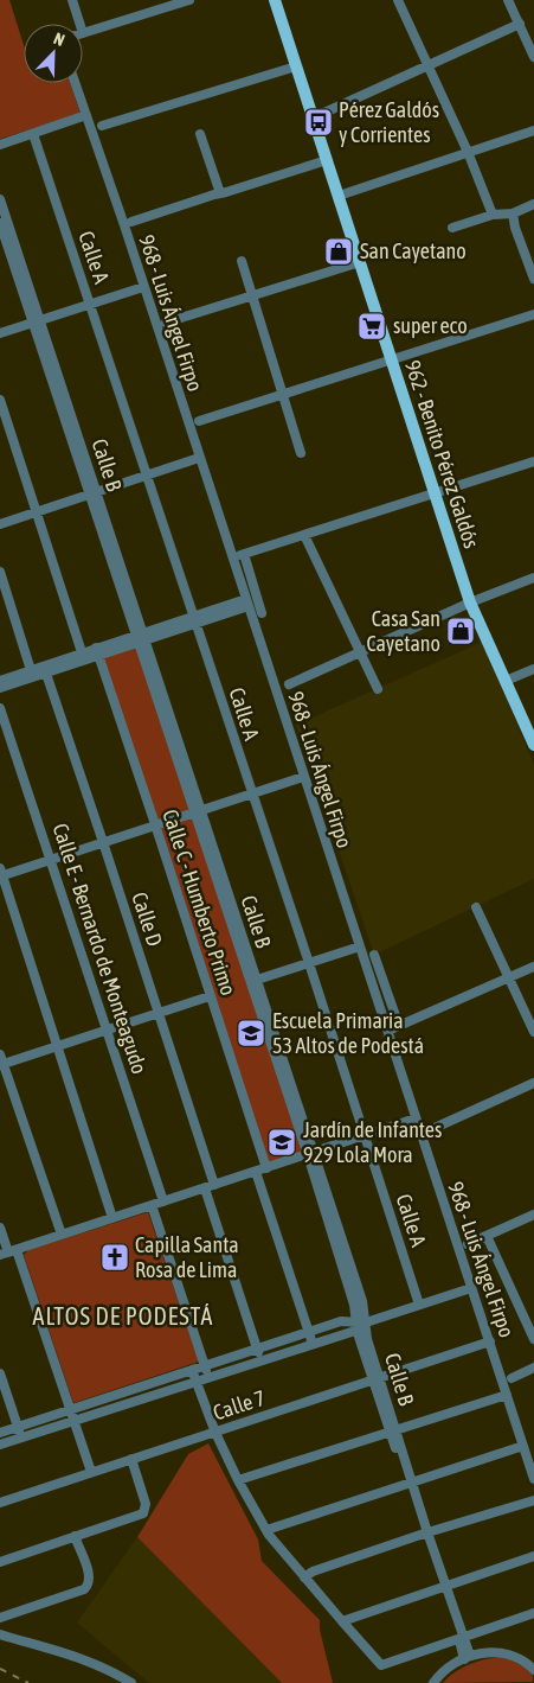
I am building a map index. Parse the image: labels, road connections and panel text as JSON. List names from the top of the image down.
{
  "streets": {
    "main road": ["962 - Benito Pérez Galdós"],
    "street": [
      "Calle A",
      "968 - Luis Ángel Firpo",
      "Calle B",
      "Calle C - Humberto Primo",
      "Calle D",
      "Calle E - Bernardo de Monteagudo",
      "Calle 7"
    ]
  },
  "crossings": [
    ["968 - Luis Ángel Firpo", "Calle 7"],
    ["Calle B", "Calle 7"]
  ],
  "districts": ["ALTOS DE PODESTÁ"],
  "places": {
    "bus stop": ["Pérez Galdós y Corrientes"],
    "shop": ["San Cayetano", "Casa San Cayetano"],
    "supermarket": ["super eco"],
    "school or university": ["Escuela Primaria 53 Altos de Podestá", "Jardín de Infantes 929 Lola Mora"],
    "church": ["Capilla Santa Rosa de Lima"]
  },
  "north": "top right"
}
